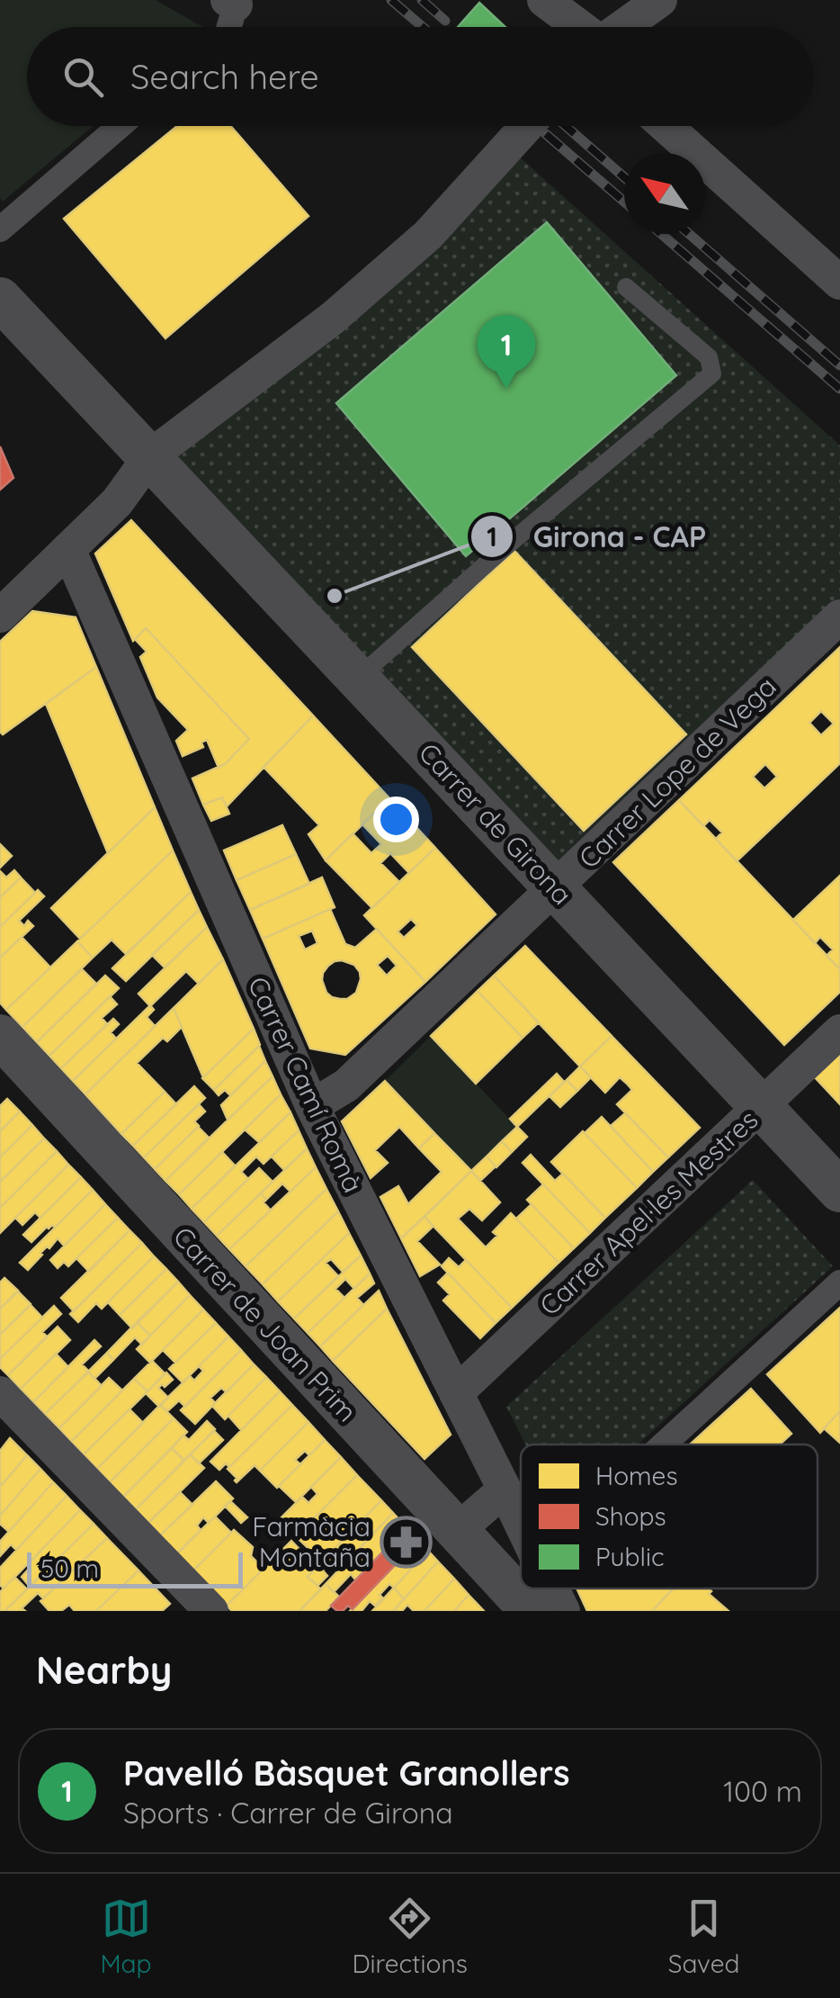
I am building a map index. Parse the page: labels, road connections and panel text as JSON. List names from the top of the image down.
{
  "streets": {
    "street": [
      "Carrer Lope de Vega",
      "Carrer de Girona",
      "Carrer Camí Romà",
      "Carrer Apel·les Mestres",
      "Carrer de Joan Prim"
    ]
  },
  "crossings": [
    ["Carrer Lope de Vega", "Carrer de Girona"],
    ["Carrer Lope de Vega", "Carrer Camí Romà"],
    ["Carrer de Girona", "Carrer Apel·les Mestres"],
    ["Carrer Camí Romà", "Carrer Apel·les Mestres"]
  ],
  "places": {
    "other": ["Girona - CAP"],
    "pharmacy": ["Farmàcia Montaña"]
  },
  "legend": ["Homes", "Shops", "Public"],
  "scale_bar": "50 m",
  "north": "top left",
  "page": {
    "search": "Search here",
    "pins": "1",
    "scale": "50 m",
    "heading": "Nearby",
    "list": [
      {
        "mark": "1",
        "name": "Pavelló Bàsquet Granollers",
        "note": "Sports · Carrer de Girona",
        "value": "100 m"
      }
    ],
    "nav": ["Map", "Directions", "Saved"]
  }
}
